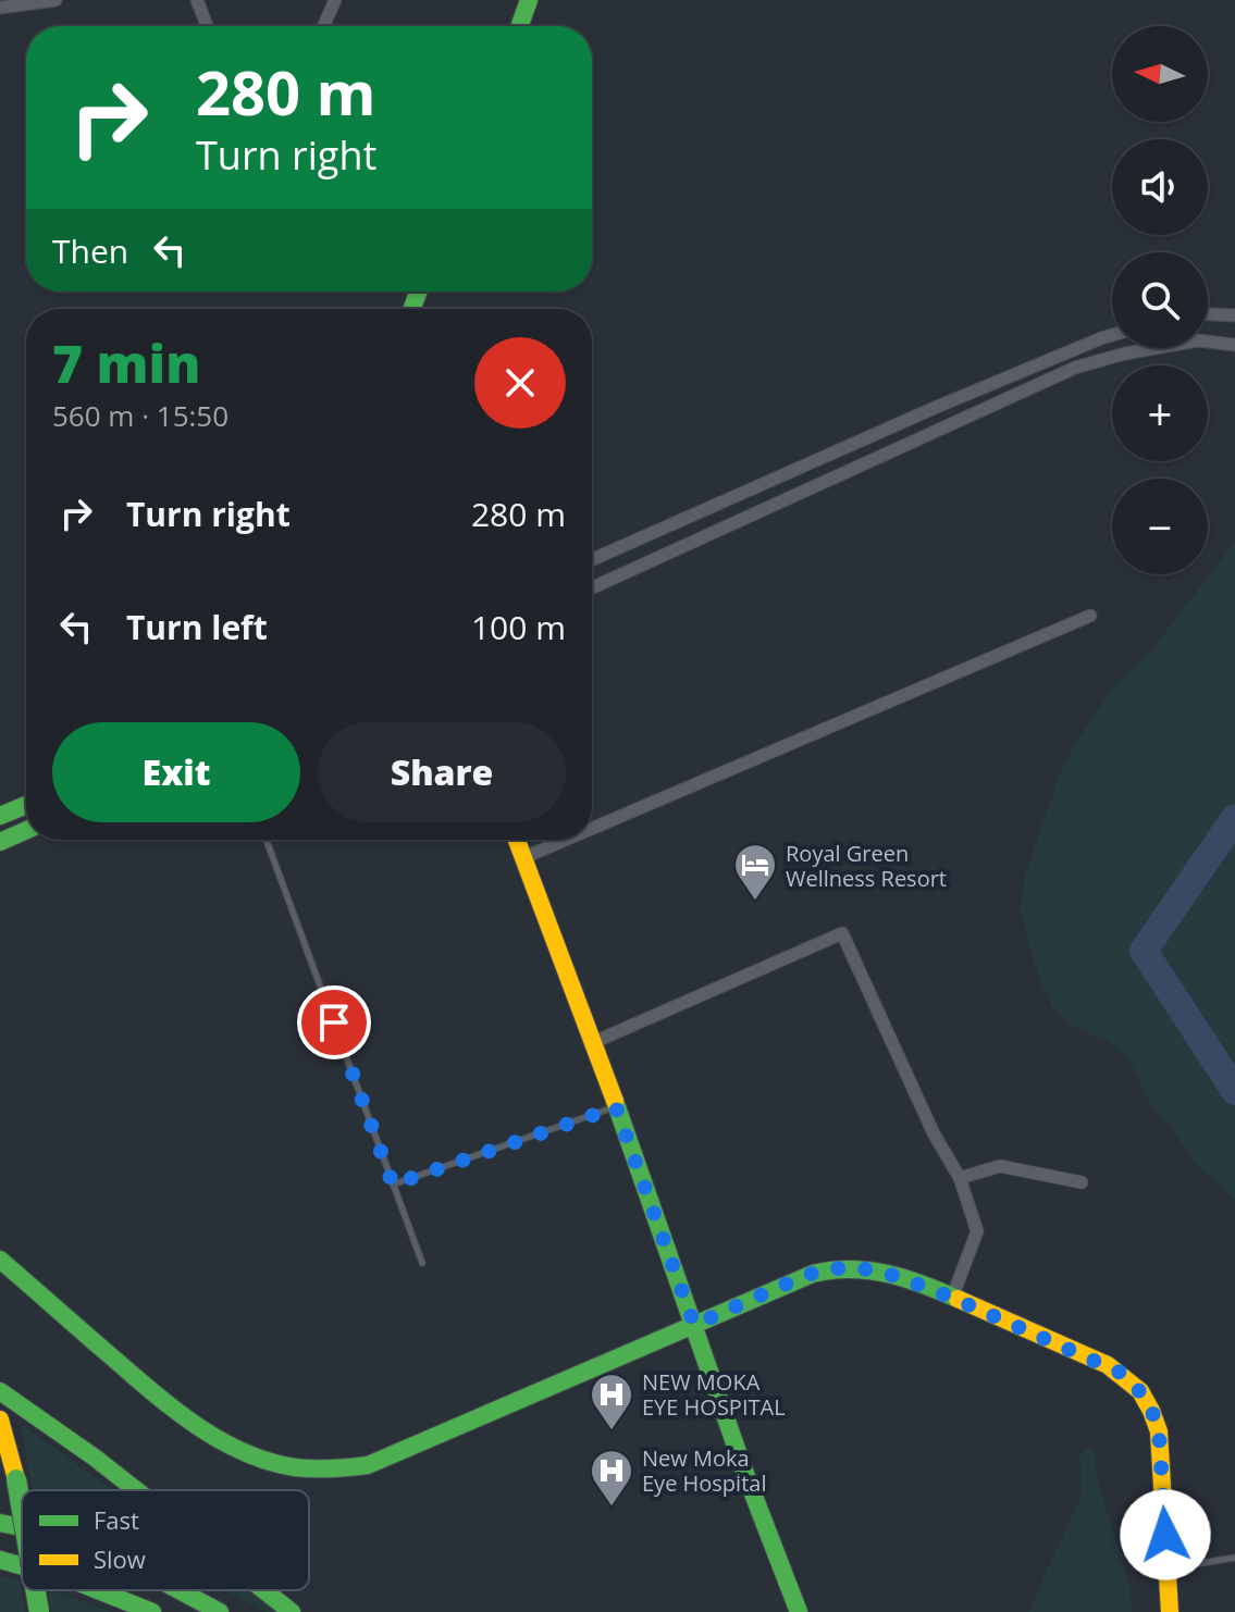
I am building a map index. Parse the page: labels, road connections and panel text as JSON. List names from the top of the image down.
{
  "places": {
    "hotel": ["Royal Green Wellness Resort"],
    "hospital": ["NEW MOKA EYE HOSPITAL", "New Moka Eye Hospital"]
  },
  "legend": ["Fast", "Slow"],
  "north": "left",
  "page": {
    "map_buttons": ["+", "−"],
    "turn": ["280 m", "Turn right"],
    "then": "Then",
    "heading": ["7 min", "560 m · 15:50"],
    "list": [
      {
        "name": "Turn right",
        "value": "280 m"
      },
      {
        "name": "Turn left",
        "value": "100 m"
      }
    ],
    "buttons": ["Exit", "Share"]
  }
}
